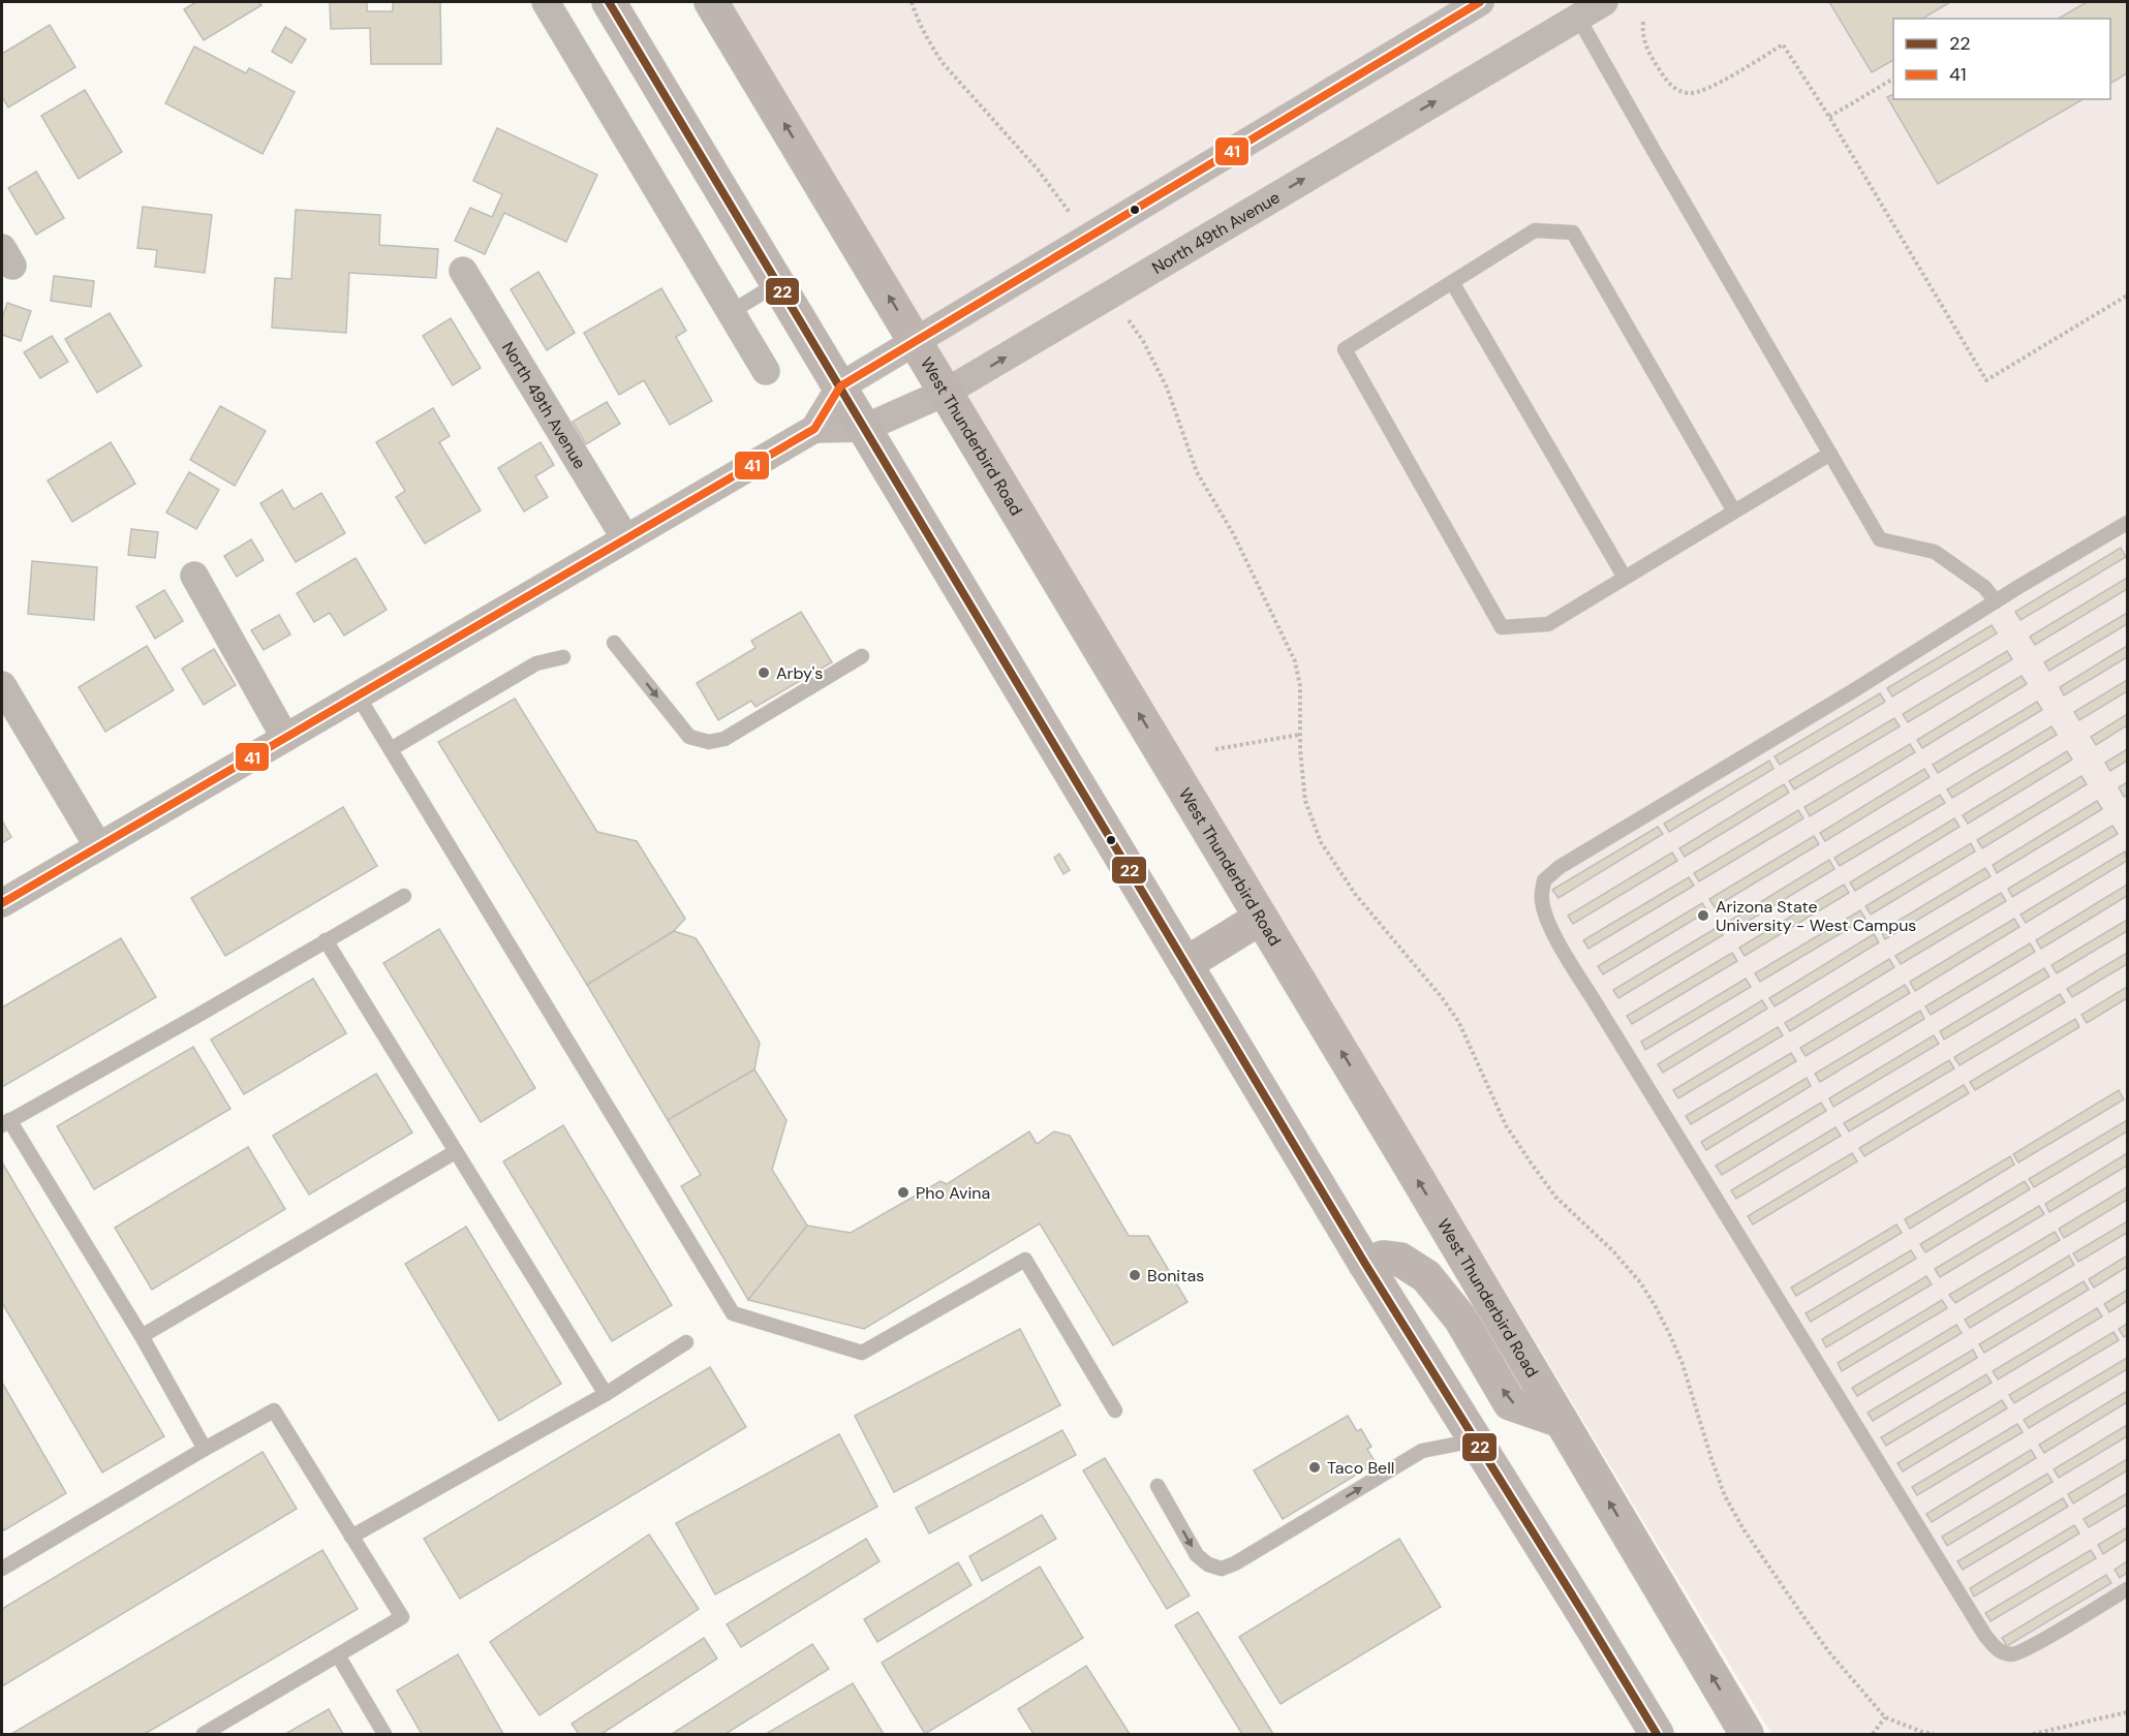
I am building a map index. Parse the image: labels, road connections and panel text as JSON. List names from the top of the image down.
{
  "streets": {
    "main road": ["West Thunderbird Road"],
    "street": ["North 49th Avenue"]
  },
  "crossings": [
    ["North 49th Avenue", "West Thunderbird Road"]
  ],
  "places": [
    "Arby's",
    "Arizona State University - West Campus",
    "Pho Avina",
    "Bonitas",
    "Taco Bell"
  ],
  "lines": ["transit line 22", "transit line 41"],
  "legend": ["22", "41"]
}
